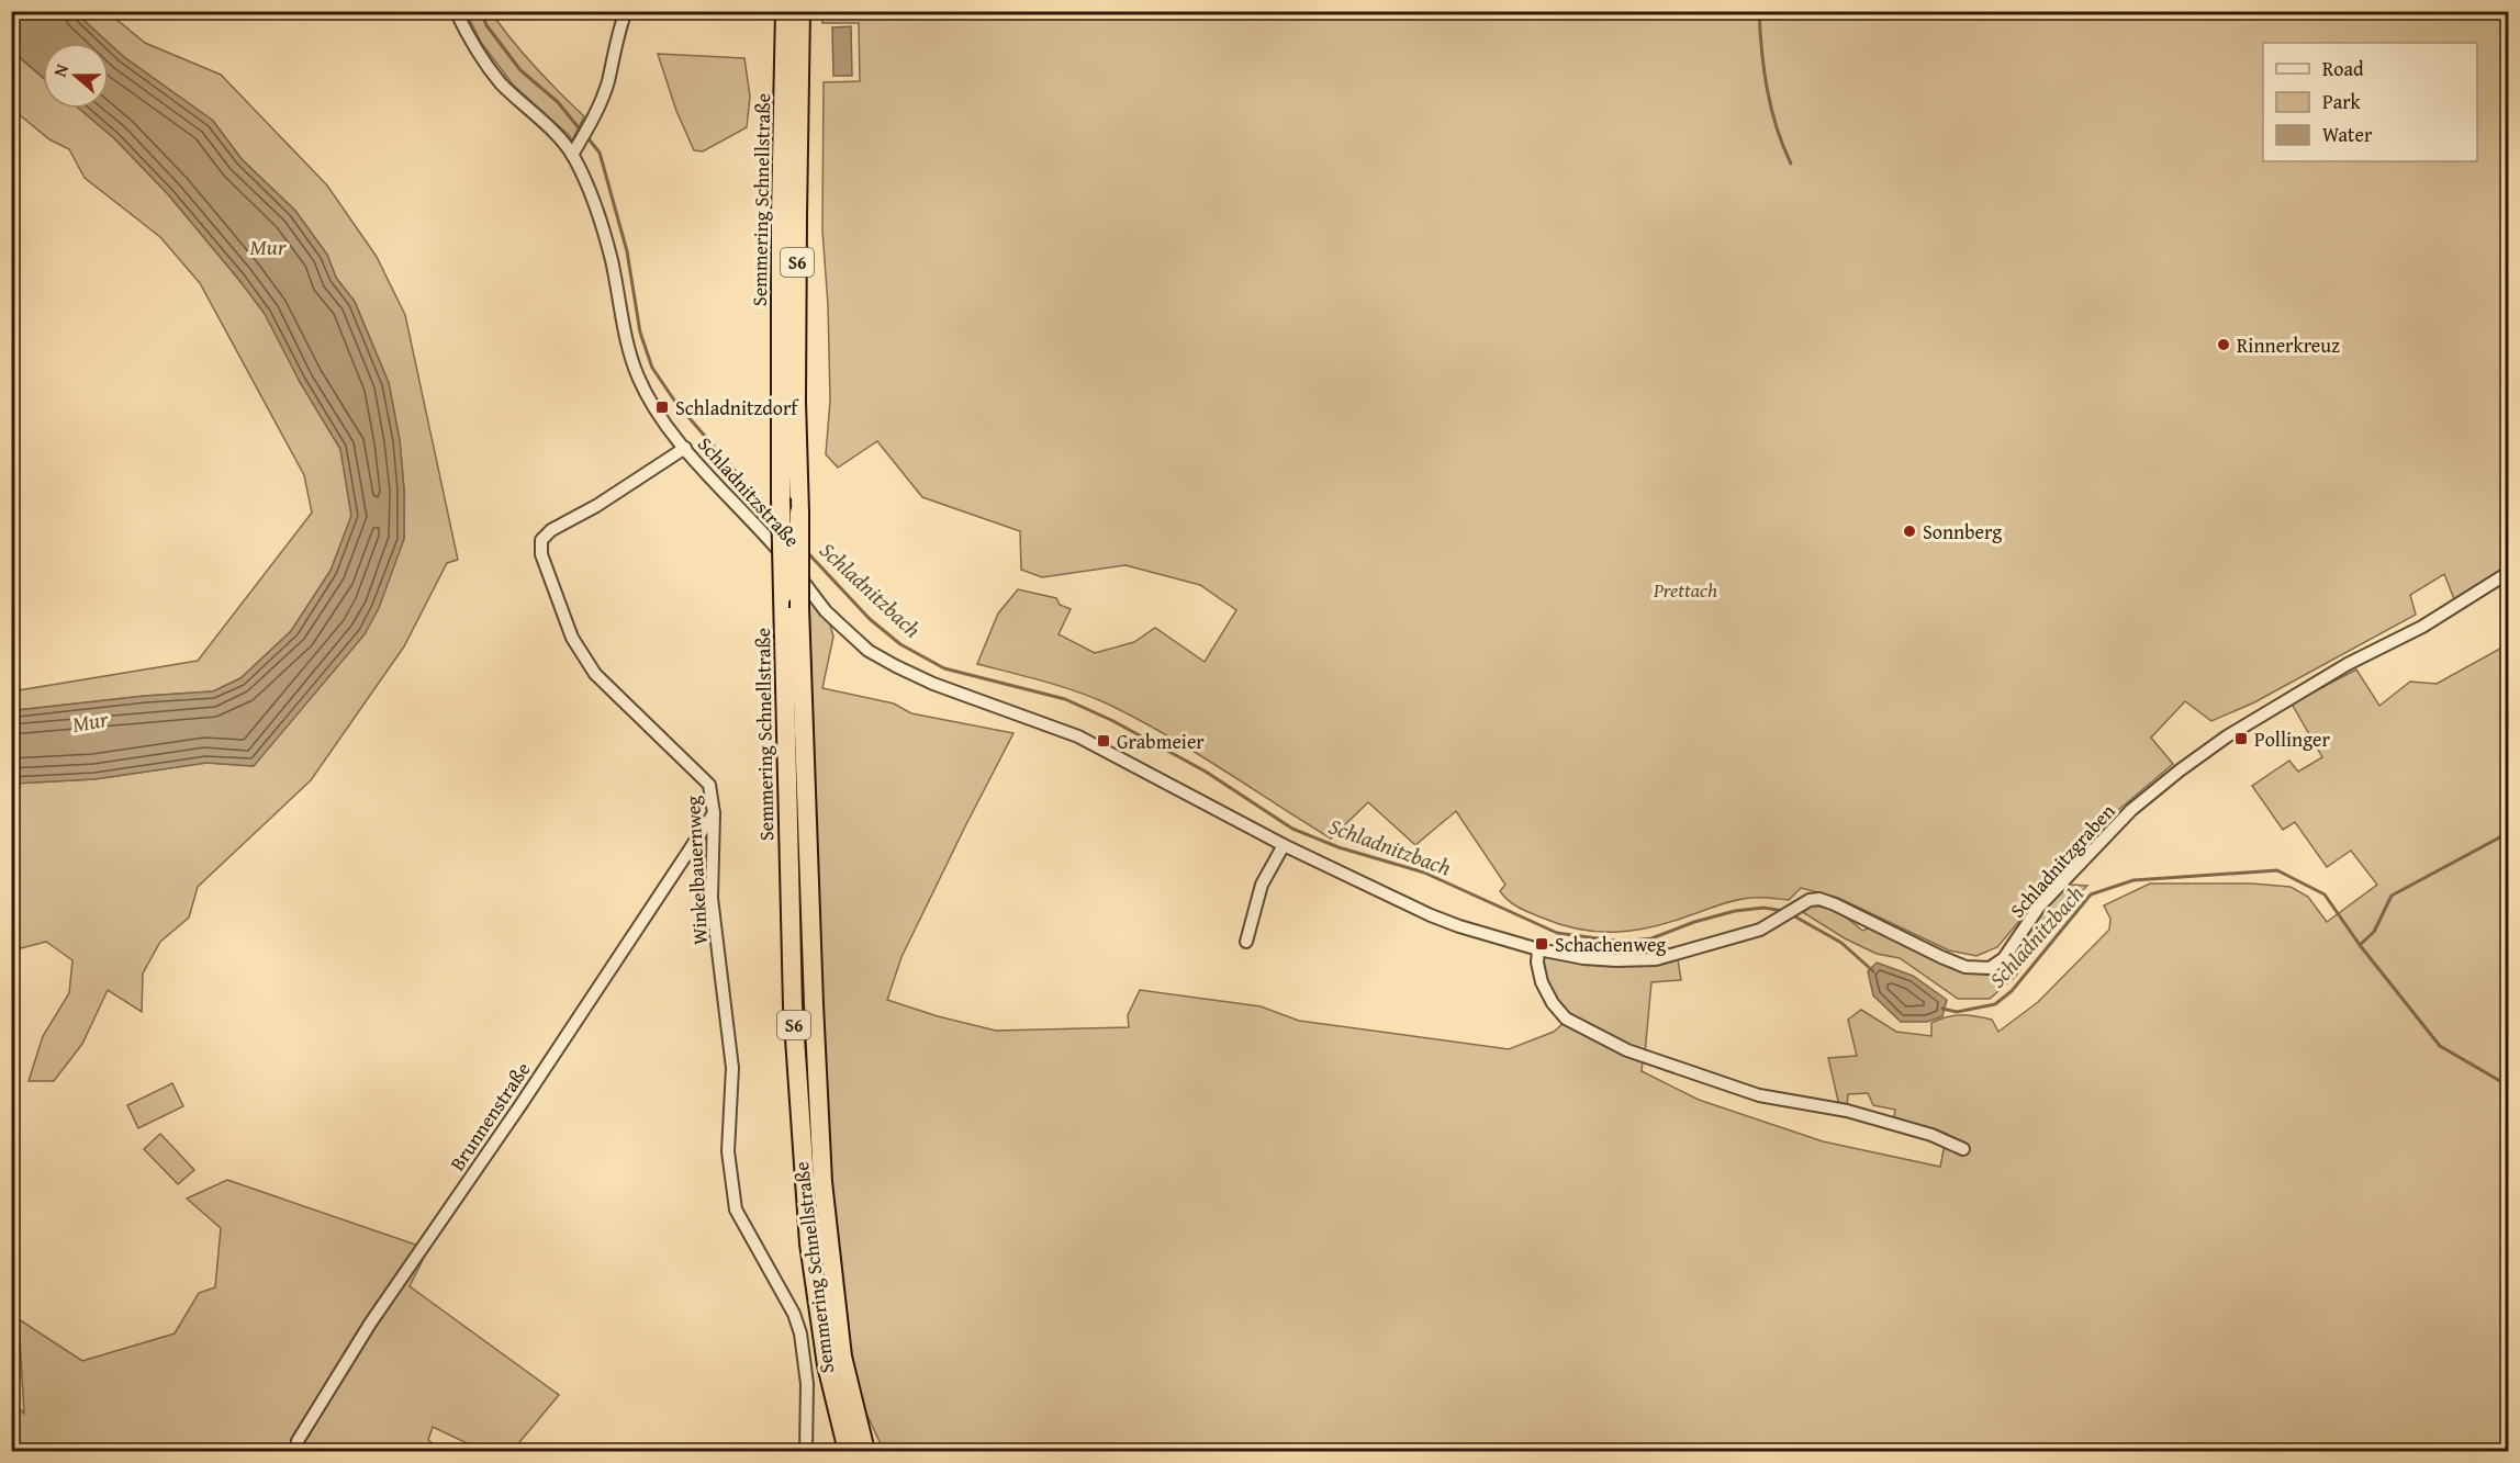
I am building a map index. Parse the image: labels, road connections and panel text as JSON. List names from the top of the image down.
{
  "streets": {
    "highway": ["Semmering Schnellstraße", "S6"],
    "street": [
      "Schladnitzstraße",
      "Schladnitzgraben",
      "Winkelbauernweg",
      "Brunnenstraße"
    ]
  },
  "crossings": [
    ["Schladnitzstraße", "Schladnitzgraben"],
    ["Schladnitzstraße", "Winkelbauernweg"],
    ["Winkelbauernweg", "Brunnenstraße"]
  ],
  "water": ["Mur", "Schladnitzbach"],
  "parks": ["Prettach"],
  "places": {
    "other": ["Rinnerkreuz", "Sonnberg"],
    "transit": [
      "Schladnitzdorf",
      "Pollinger",
      "Grabmeier",
      "Schachenweg"
    ]
  },
  "legend": ["Road", "Park", "Water"],
  "north": "left"
}
